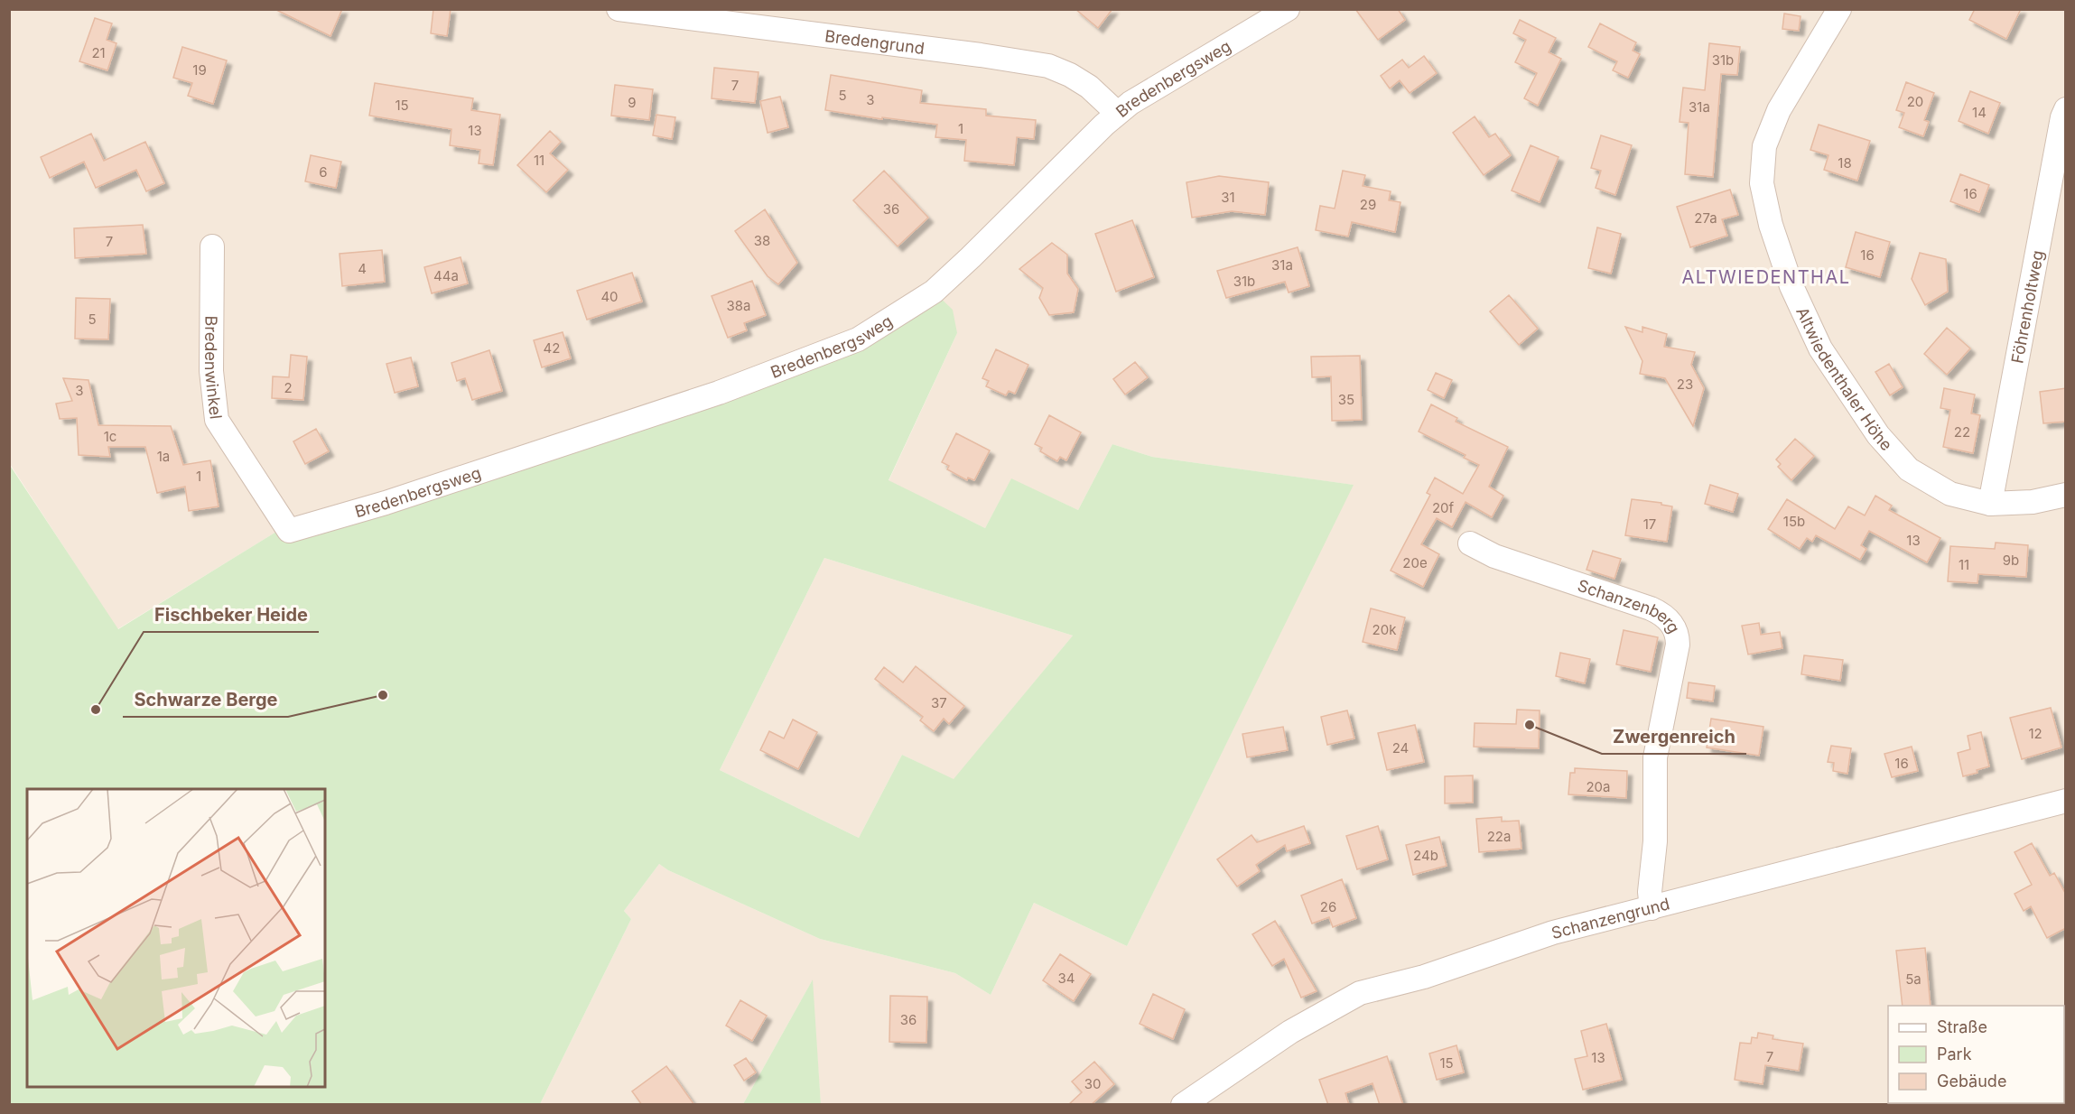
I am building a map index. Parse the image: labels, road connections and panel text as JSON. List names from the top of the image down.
{
  "streets": {
    "street": [
      "Bredengrund",
      "Bredenbergsweg",
      "Föhrenholtweg",
      "Bredenwinkel",
      "Altwiedenthaler Höhe",
      "Schanzenberg",
      "Schanzengrund"
    ]
  },
  "crossings": [
    ["Bredengrund", "Bredenbergsweg"],
    ["Bredenbergsweg", "Bredenwinkel"],
    ["Föhrenholtweg", "Altwiedenthaler Höhe"],
    ["Schanzenberg", "Schanzengrund"]
  ],
  "districts": ["ALTWIEDENTHAL"],
  "places": ["Schwarze Berge", "Fischbeker Heide", "Zwergenreich"],
  "house_numbers": [
    "21",
    "31b",
    "19",
    "7",
    "5",
    "3",
    "20",
    "9",
    "15",
    "31a",
    "14",
    "1",
    "13",
    "11",
    "18",
    "6",
    "16",
    "31",
    "29",
    "36",
    "27a",
    "38",
    "7",
    "16",
    "31a",
    "4",
    "44a",
    "31b",
    "40",
    "38a",
    "5",
    "42",
    "23",
    "2",
    "3",
    "35",
    "22",
    "1c",
    "1a",
    "1",
    "20f",
    "15b",
    "17",
    "13",
    "9b",
    "20e",
    "11",
    "20k",
    "37",
    "12",
    "24",
    "16",
    "20a",
    "22a",
    "24b",
    "26",
    "34",
    "5a",
    "36",
    "7",
    "13",
    "15",
    "30"
  ],
  "legend": ["Straße", "Park", "Gebäude"]
}
